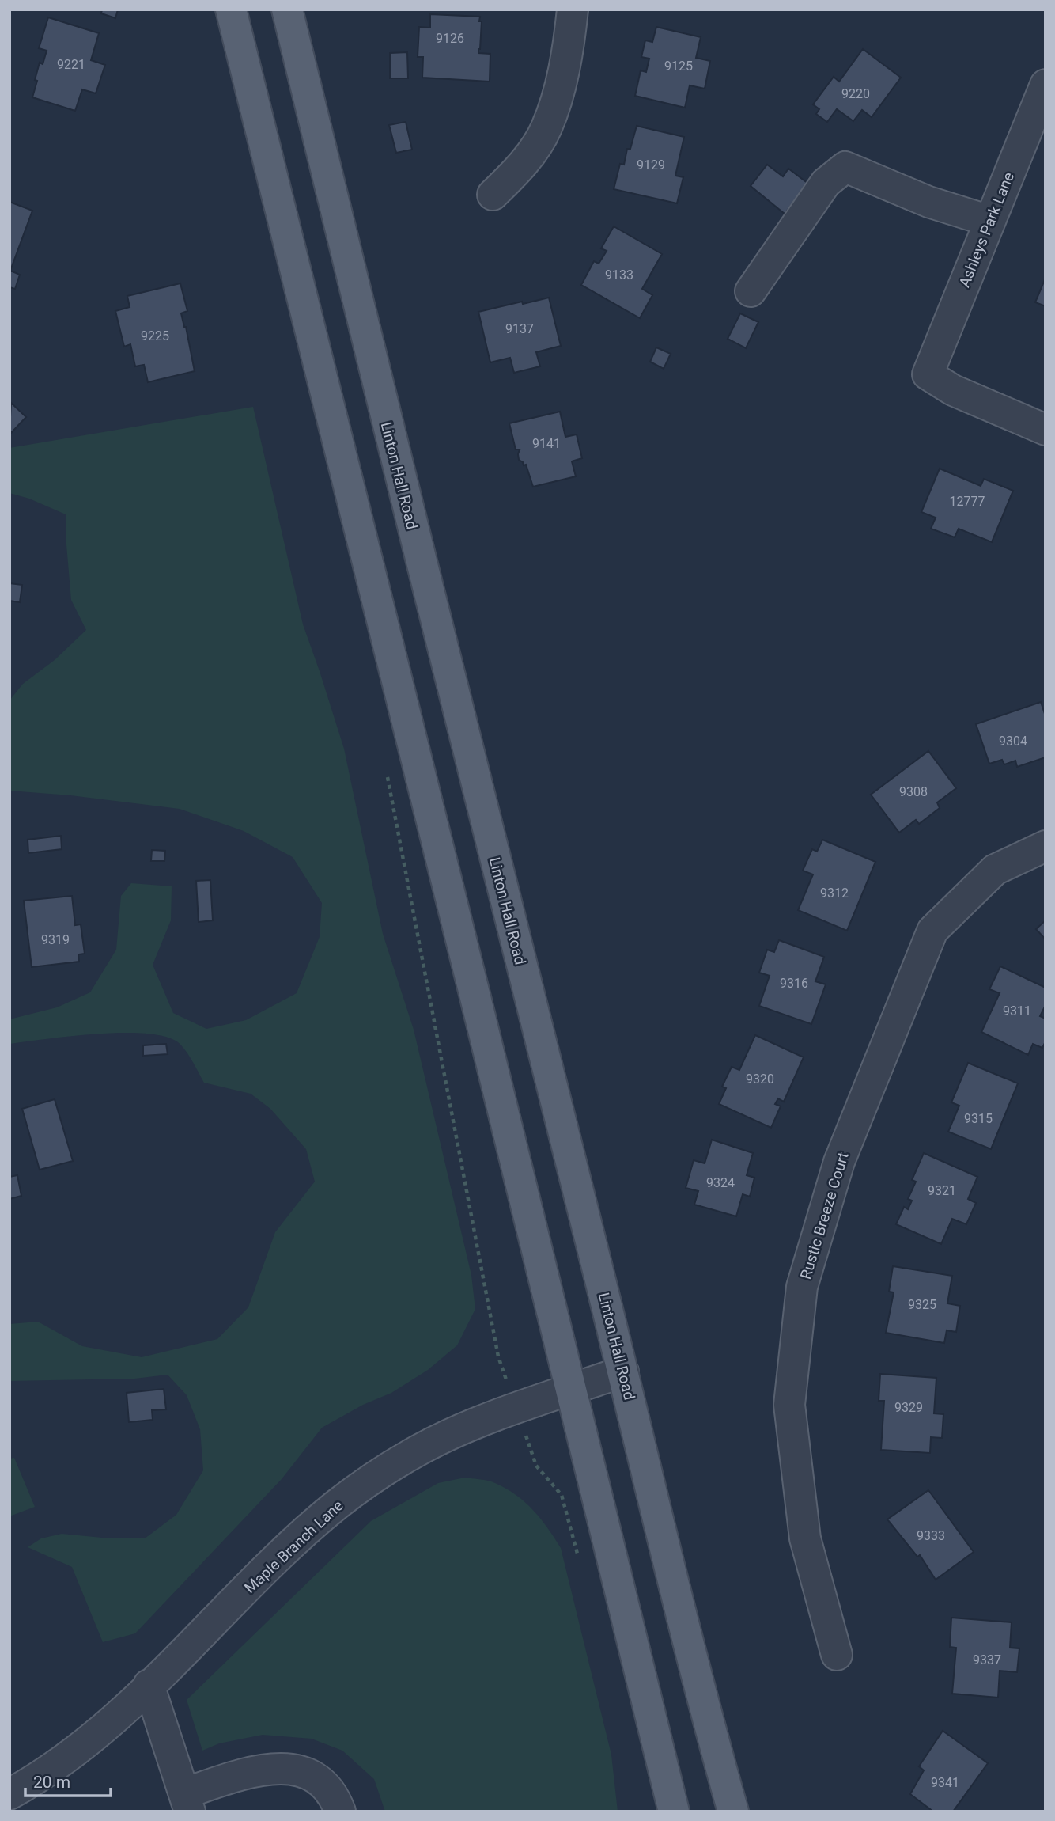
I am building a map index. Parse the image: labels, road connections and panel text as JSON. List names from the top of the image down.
{
  "streets": {
    "main road": ["Linton Hall Road"],
    "street": ["Ashleys Park Lane", "Rustic Breeze Court", "Maple Branch Lane"]
  },
  "crossings": [
    ["Linton Hall Road", "Maple Branch Lane"]
  ],
  "house_numbers": [
    "9126",
    "9221",
    "9125",
    "9220",
    "9129",
    "9133",
    "9137",
    "9225",
    "9141",
    "12777",
    "9304",
    "9308",
    "9312",
    "9319",
    "9316",
    "9311",
    "9320",
    "9315",
    "9324",
    "9321",
    "9325",
    "9329",
    "9333",
    "9337",
    "9341"
  ],
  "scale_bar": "20 m"
}
